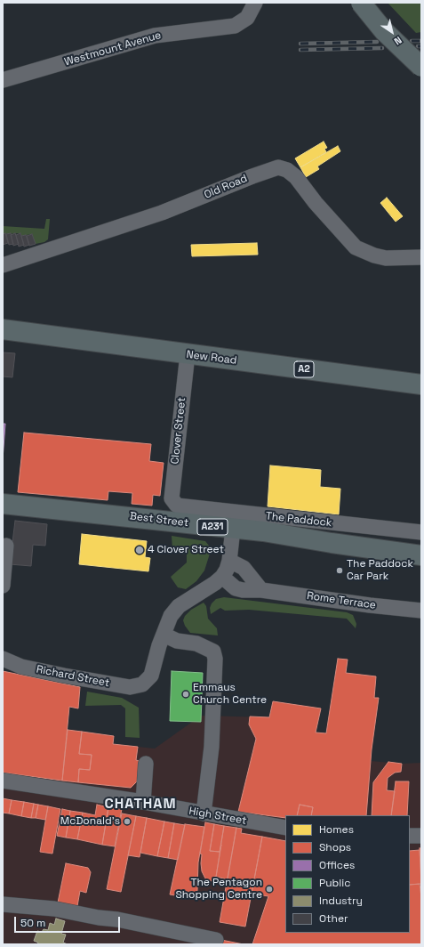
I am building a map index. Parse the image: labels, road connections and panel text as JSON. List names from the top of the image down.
{
  "streets": {
    "main road": [
      "New Road",
      "A2",
      "Best Street",
      "A231"
    ],
    "street": [
      "Westmount Avenue",
      "Old Road",
      "Clover Street",
      "The Paddock",
      "Rome Terrace",
      "Richard Street",
      "High Street"
    ]
  },
  "crossings": [
    ["New Road", "Clover Street"],
    ["Clover Street", "The Paddock"]
  ],
  "districts": ["CHATHAM"],
  "places": [
    "4 Clover Street",
    "The Paddock Car Park",
    "Emmaus Church Centre",
    "McDonald's",
    "The Pentagon Shopping Centre"
  ],
  "legend": [
    "Homes",
    "Shops",
    "Offices",
    "Public",
    "Industry",
    "Other"
  ],
  "scale_bar": "50 m",
  "north": "bottom right"
}
